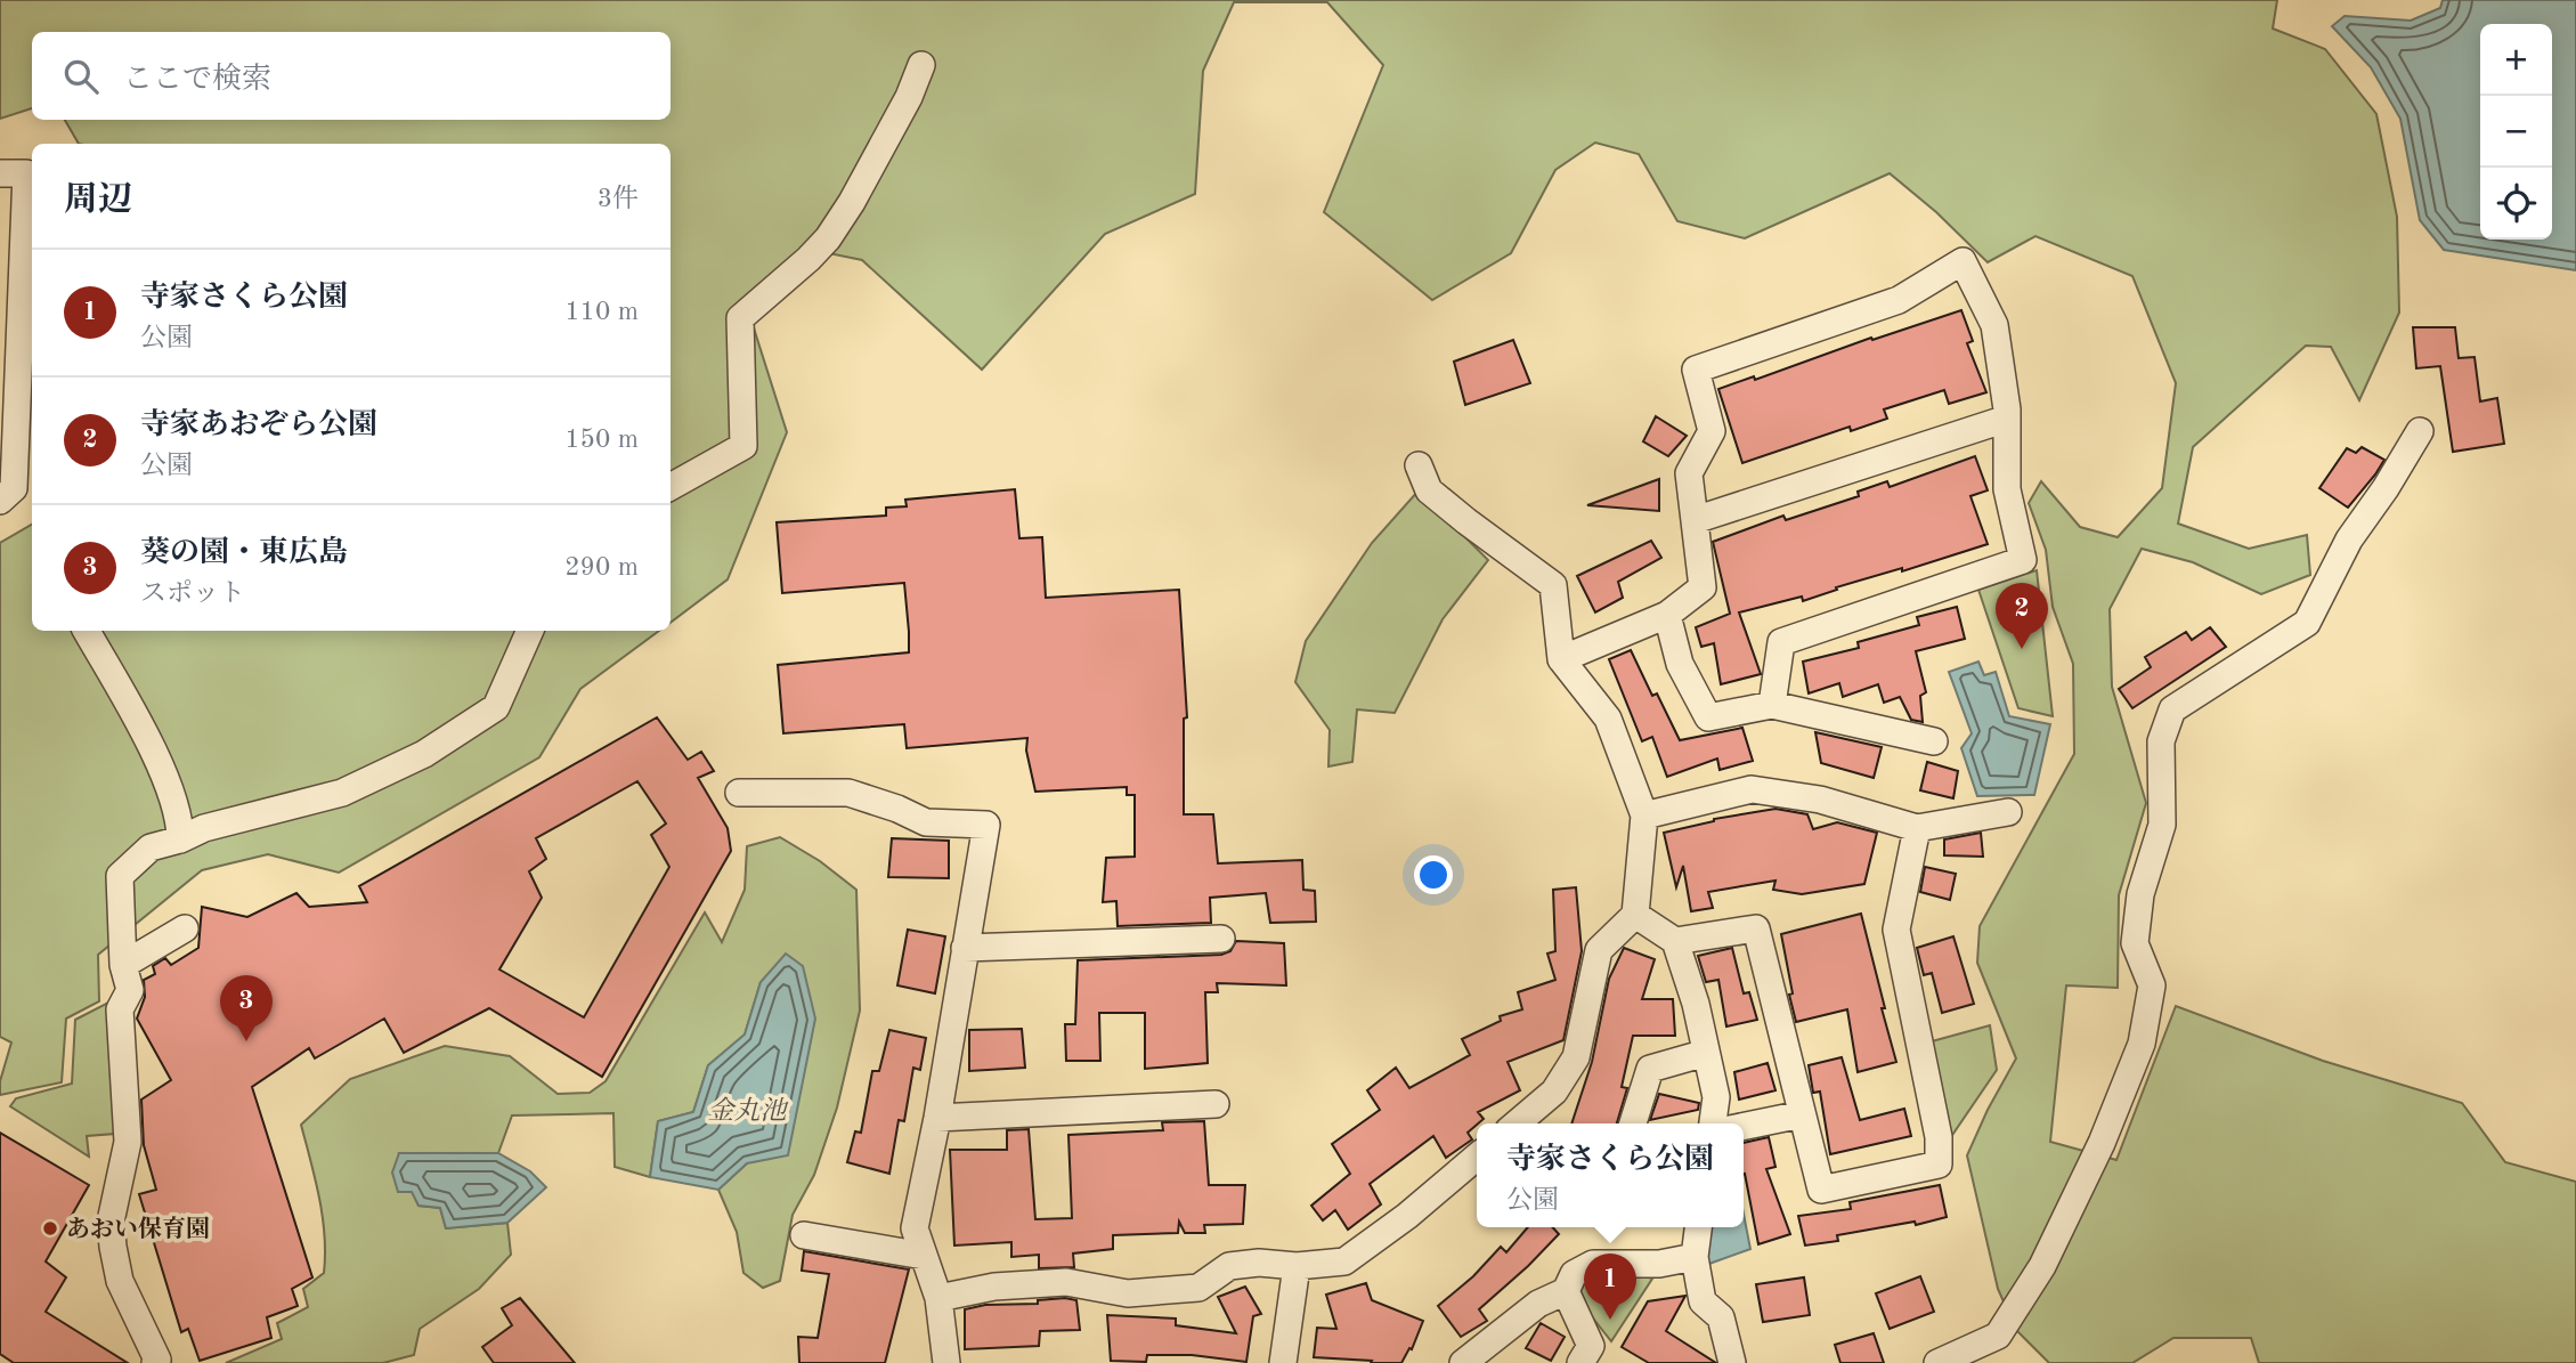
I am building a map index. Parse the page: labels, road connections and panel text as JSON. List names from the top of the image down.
{
  "water": ["金丸池"],
  "places": ["あおい保育園"],
  "page": {
    "map_buttons": ["+", "−"],
    "search": "ここで検索",
    "heading": ["周辺", "3件"],
    "list": [
      {
        "mark": "1",
        "name": "寺家さくら公園",
        "note": "公園",
        "value": "110 m"
      },
      {
        "mark": "2",
        "name": "寺家あおぞら公園",
        "note": "公園",
        "value": "150 m"
      },
      {
        "mark": "3",
        "name": "葵の園・東広島",
        "note": "スポット",
        "value": "290 m"
      }
    ],
    "pins": ["2", "3", "1"],
    "popup": ["寺家さくら公園", "公園"]
  }
}
